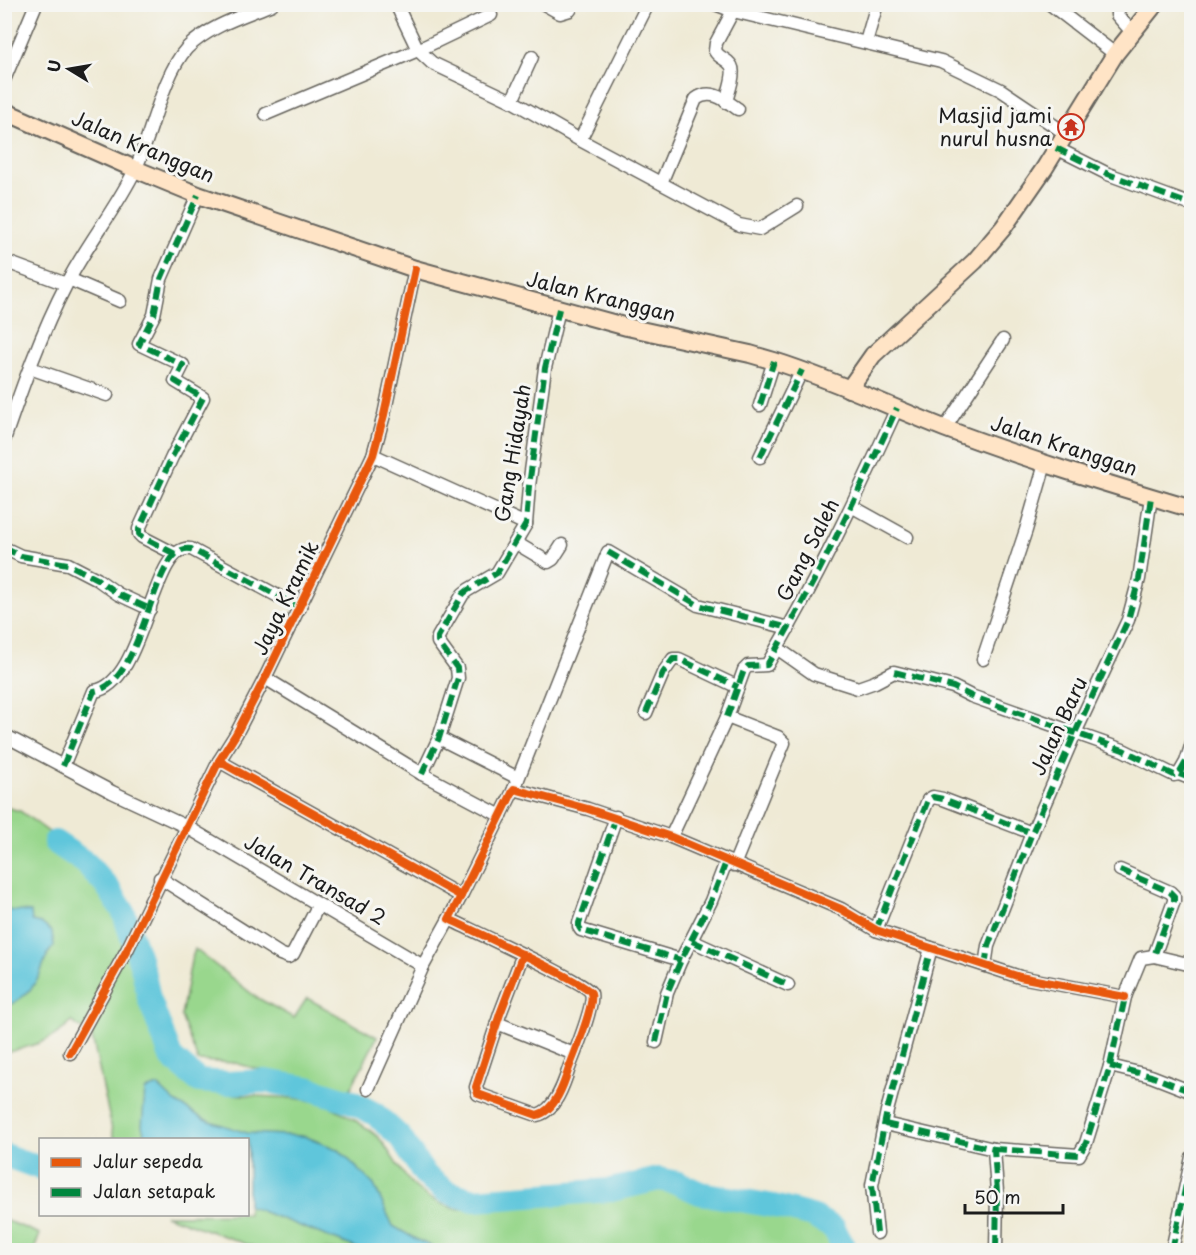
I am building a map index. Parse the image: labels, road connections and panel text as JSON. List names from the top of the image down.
{
  "streets": {
    "main road": ["Jalan Kranggan"],
    "street": [
      "Gang Hidayah",
      "Gang Saleh",
      "Jaya Kramik",
      "Jalan Baru",
      "Jalan Transad 2"
    ]
  },
  "crossings": [
    ["Jalan Kranggan", "Gang Hidayah"],
    ["Jalan Kranggan", "Gang Saleh"],
    ["Jalan Kranggan", "Jaya Kramik"],
    ["Jalan Kranggan", "Jalan Baru"],
    ["Jaya Kramik", "Jalan Transad 2"]
  ],
  "places": {
    "temple": ["Masjid jami nurul husna"]
  },
  "legend": ["Jalur sepeda", "Jalan setapak"],
  "scale_bar": "50 m",
  "north": "left"
}
